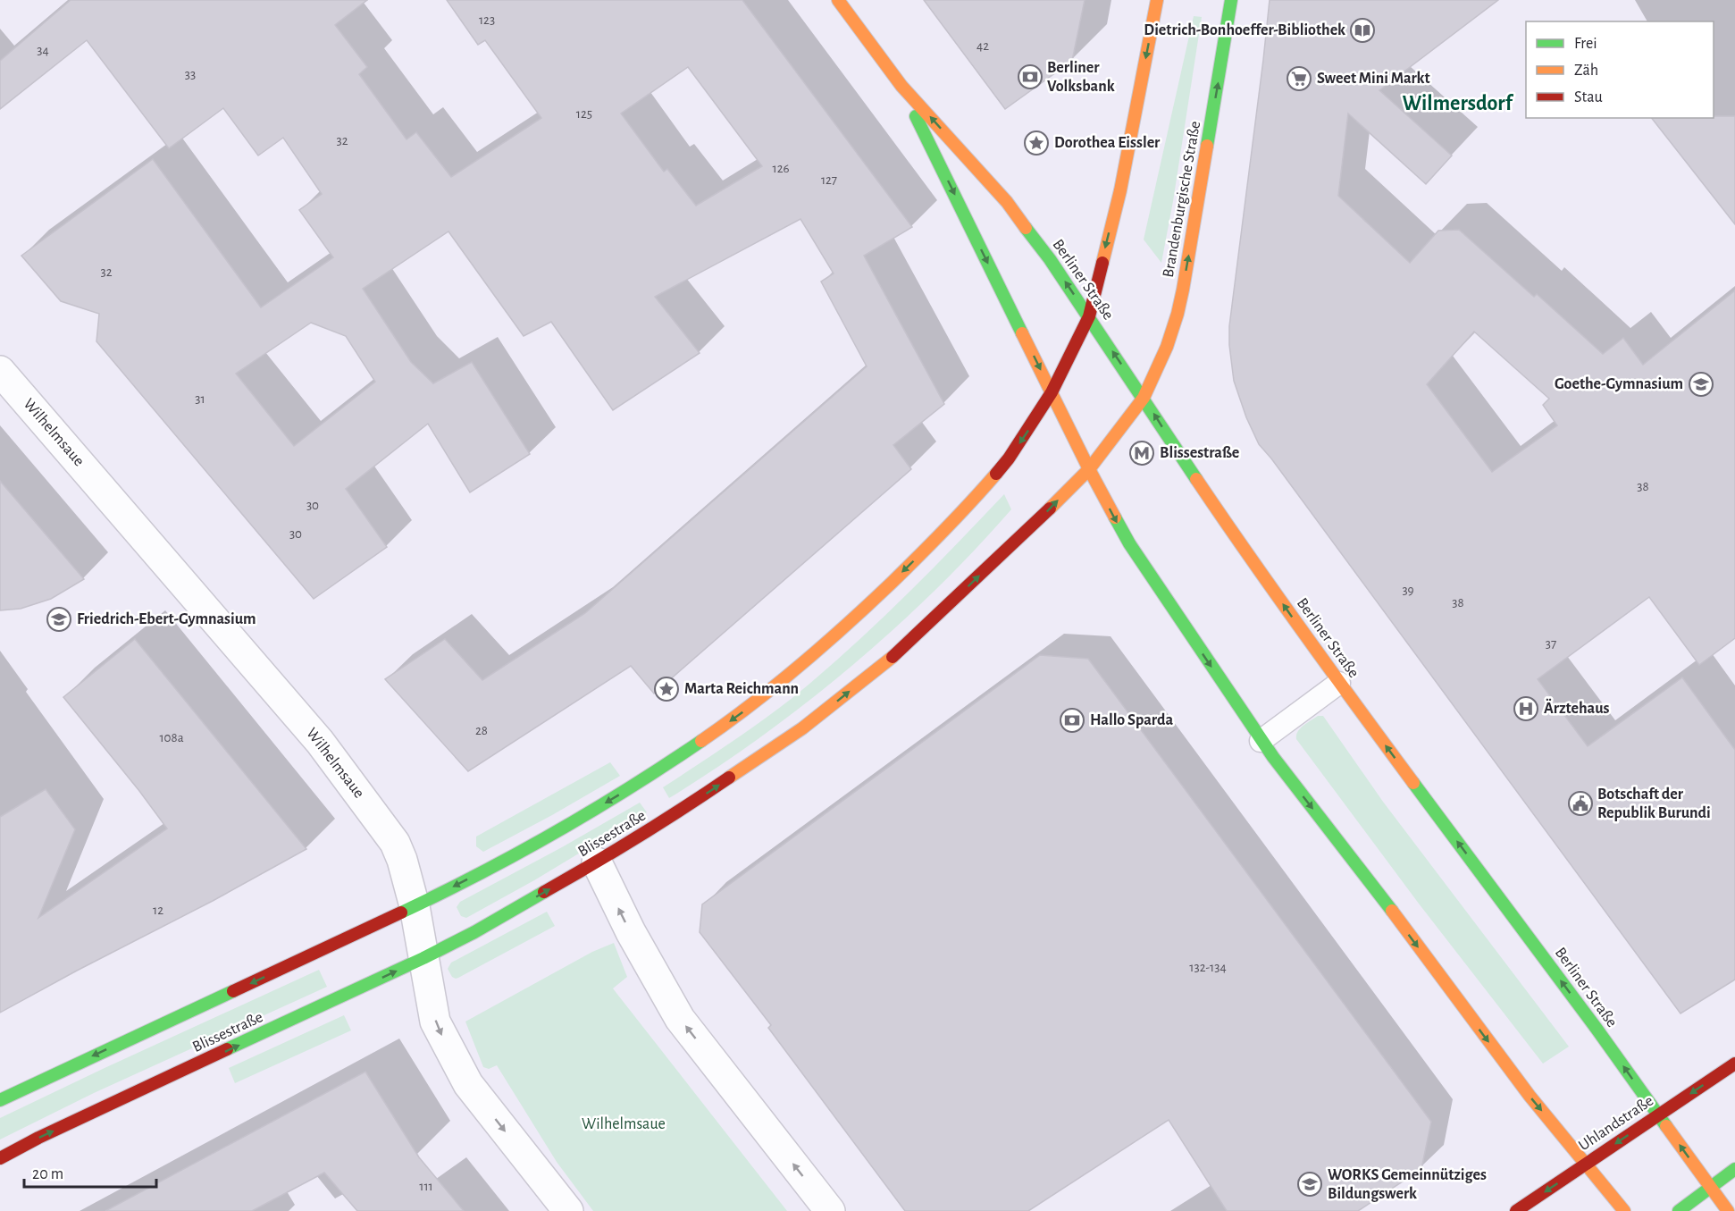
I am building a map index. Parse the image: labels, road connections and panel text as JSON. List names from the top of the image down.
{
  "streets": {
    "main road": [
      "Brandenburgische Straße",
      "Berliner Straße",
      "Blissestraße",
      "Uhlandstraße"
    ],
    "street": ["Wilhelmsaue"]
  },
  "crossings": [
    ["Brandenburgische Straße", "Berliner Straße"],
    ["Brandenburgische Straße", "Blissestraße"],
    ["Berliner Straße", "Blissestraße"],
    ["Berliner Straße", "Uhlandstraße"],
    ["Wilhelmsaue", "Blissestraße"]
  ],
  "one_way": ["Uhlandstraße"],
  "districts": ["Wilmersdorf"],
  "parks": ["Wilhelmsaue"],
  "places": {
    "library": ["Dietrich-Bonhoeffer-Bibliothek"],
    "bank": ["Berliner Volksbank", "Hallo Sparda"],
    "supermarket": ["Sweet Mini Markt"],
    "place": ["Dorothea Eissler", "Marta Reichmann"],
    "school or university": ["Goethe-Gymnasium", "Friedrich-Ebert-Gymnasium", "WORKS Gemeinnütziges Bildungswerk"],
    "metro station": ["Blissestraße"],
    "hospital": ["Ärztehaus"],
    "public building": ["Botschaft der Republik Burundi"]
  },
  "house_numbers": [
    "123",
    "42",
    "34",
    "33",
    "125",
    "32",
    "126",
    "127",
    "32",
    "31",
    "38",
    "30",
    "30",
    "39",
    "38",
    "37",
    "28",
    "108a",
    "12",
    "132-134",
    "111"
  ],
  "legend": ["Frei", "Zäh", "Stau"],
  "scale_bar": "20 m"
}
